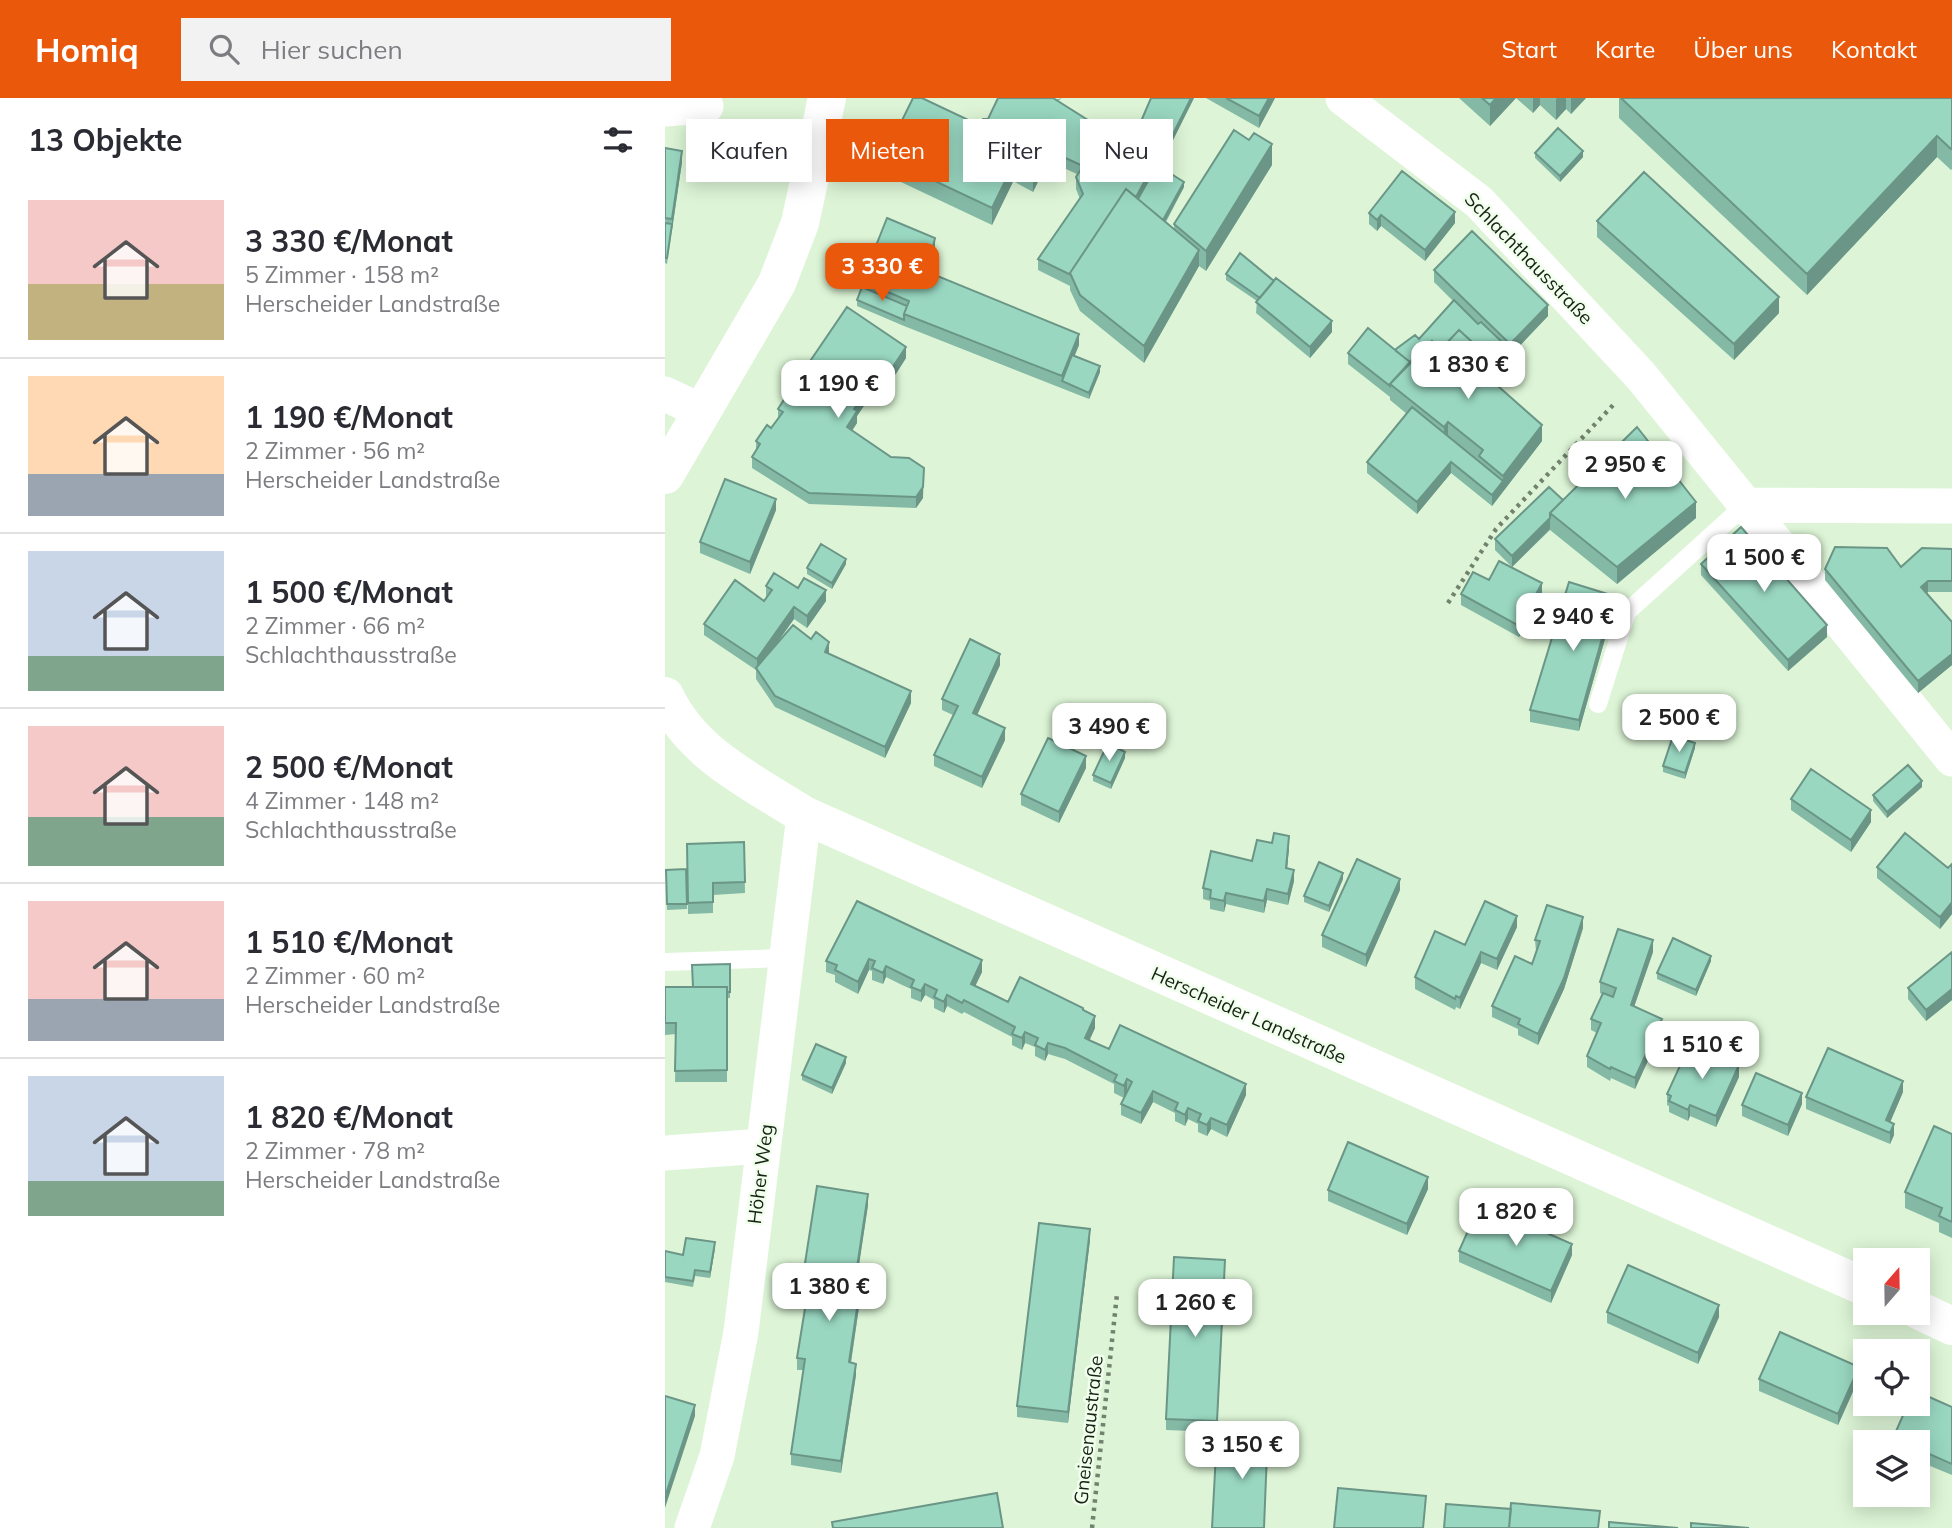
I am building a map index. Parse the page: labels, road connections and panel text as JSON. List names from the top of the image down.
{
  "streets": {
    "main road": ["Herscheider Landstraße"],
    "street": ["Schlachthausstraße", "Höher Weg"],
    "path": ["Gneisenaustraße"]
  },
  "crossings": [
    ["Herscheider Landstraße", "Höher Weg"]
  ],
  "north": "top",
  "page": {
    "header": "Homiq",
    "search": "Hier suchen",
    "nav": [
      "Start",
      "Karte",
      "Über uns",
      "Kontakt"
    ],
    "heading": "13 Objekte",
    "chip": [
      "Kaufen",
      "Mieten",
      "Filter",
      "Neu"
    ],
    "list": [
      {
        "name": "3 330 €/Monat",
        "note": "5 Zimmer · 158 m² · Herscheider Landstraße"
      },
      {
        "name": "1 190 €/Monat",
        "note": "2 Zimmer · 56 m² · Herscheider Landstraße"
      },
      {
        "name": "1 500 €/Monat",
        "note": "2 Zimmer · 66 m² · Schlachthausstraße"
      },
      {
        "name": "2 500 €/Monat",
        "note": "4 Zimmer · 148 m² · Schlachthausstraße"
      },
      {
        "name": "1 510 €/Monat",
        "note": "2 Zimmer · 60 m² · Herscheider Landstraße"
      },
      {
        "name": "1 820 €/Monat",
        "note": "2 Zimmer · 78 m² · Herscheider Landstraße"
      }
    ],
    "price": [
      "3 330 €",
      "1 830 €",
      "1 190 €",
      "2 950 €",
      "1 500 €",
      "2 940 €",
      "2 500 €",
      "3 490 €",
      "1 510 €",
      "1 820 €",
      "1 380 €",
      "1 260 €",
      "3 150 €"
    ]
  }
}
